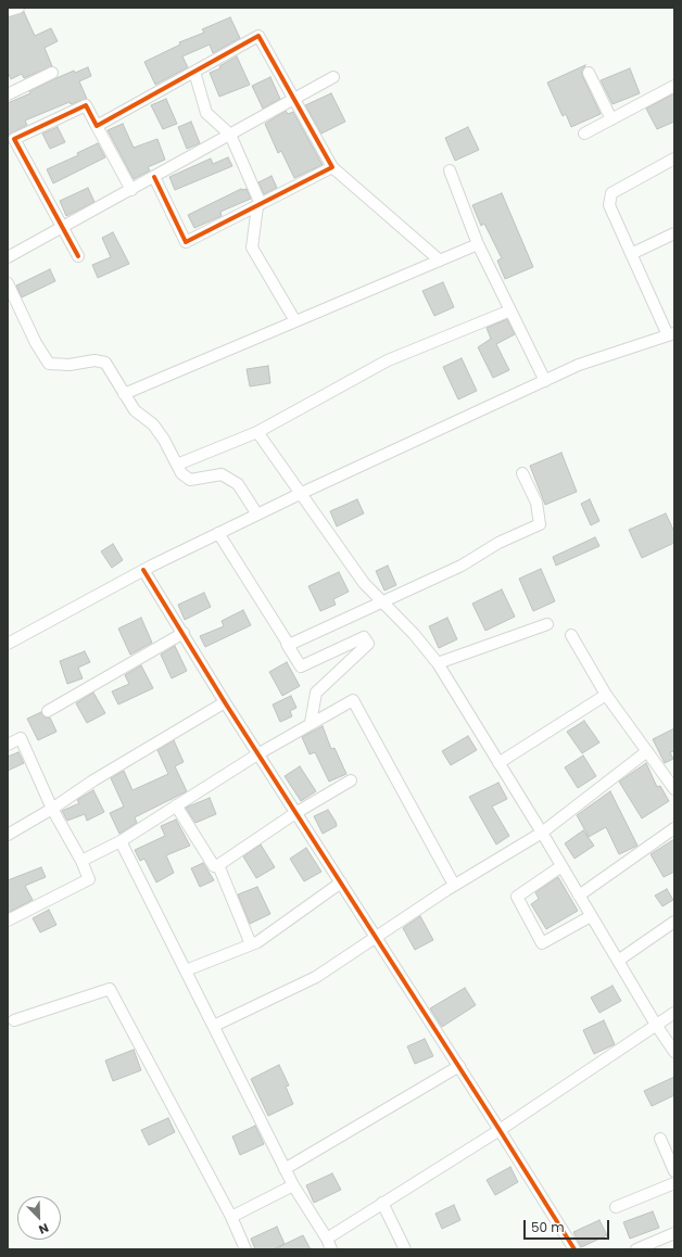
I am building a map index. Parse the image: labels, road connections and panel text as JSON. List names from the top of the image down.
{
  "scale_bar": "50 m",
  "north": "bottom right"
}
